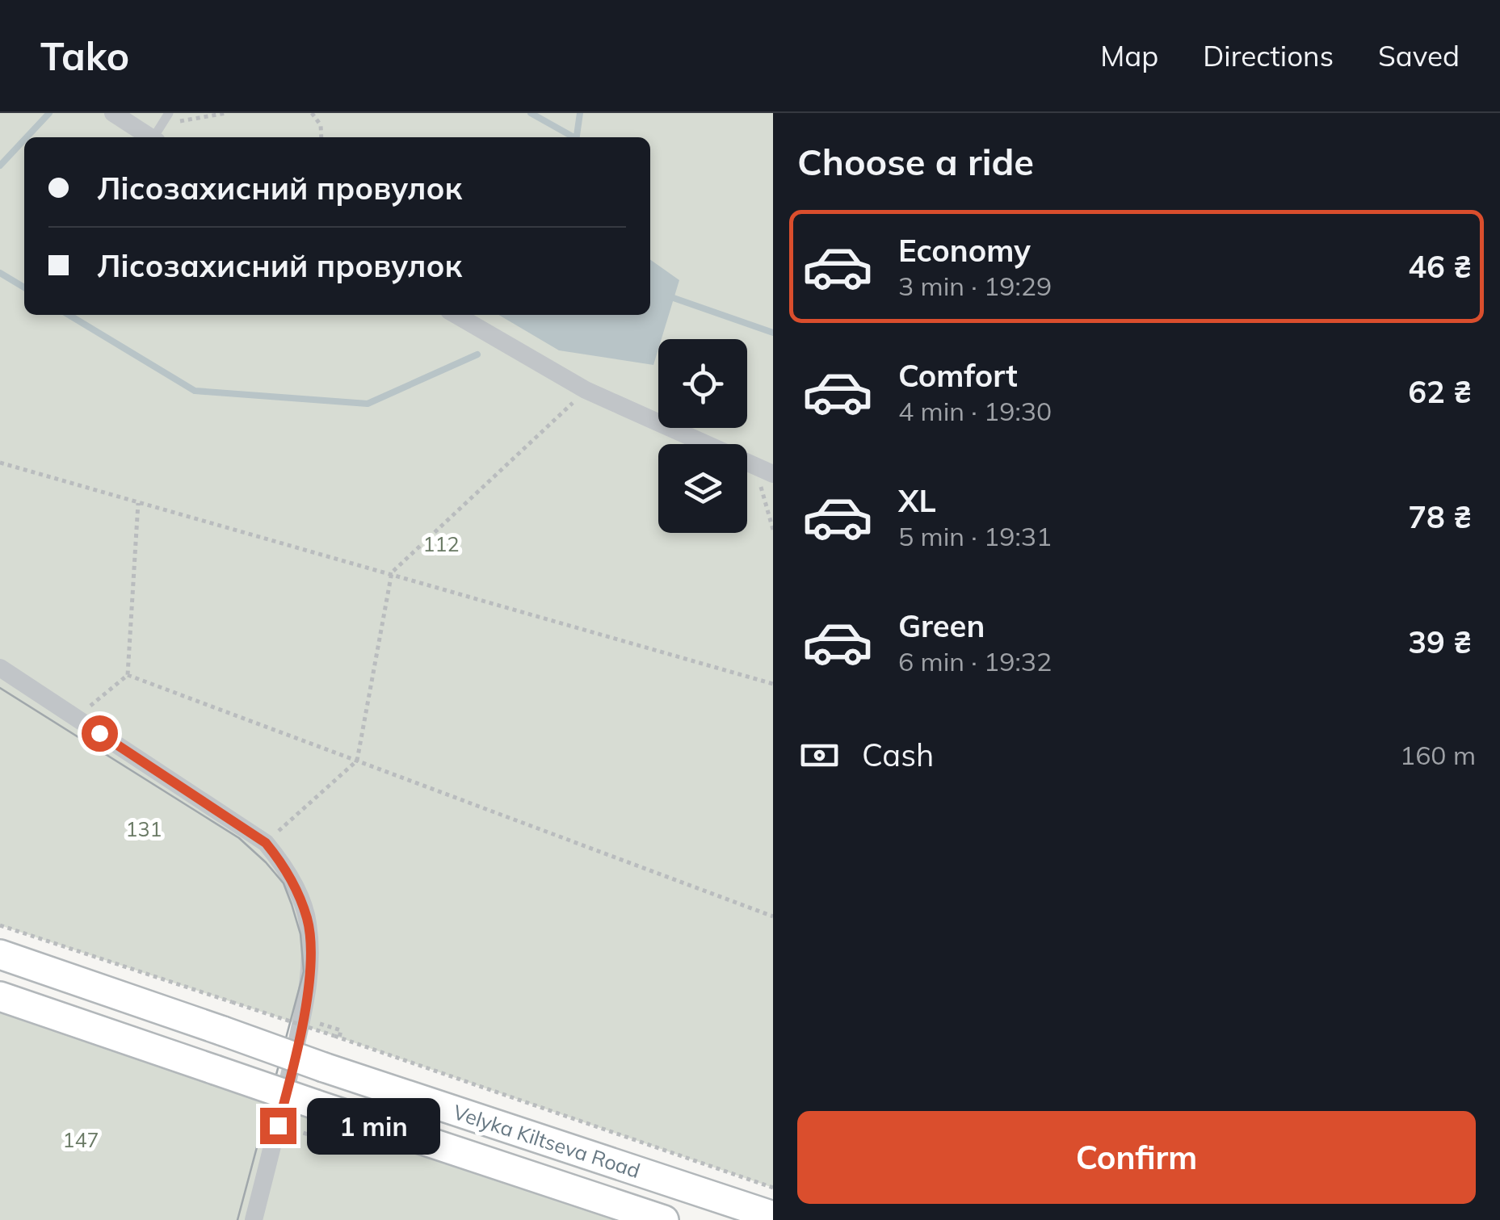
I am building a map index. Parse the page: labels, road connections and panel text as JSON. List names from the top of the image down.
{
  "streets": {
    "main road": ["Velyka Kiltseva Road"]
  },
  "parks": ["112", "131", "147"],
  "page": {
    "header": "Tako",
    "nav": ["Map", "Directions", "Saved"],
    "heading": "Choose a ride",
    "banner": ["Лісозахисний провулок", "Лісозахисний провулок"],
    "list": [
      {
        "name": "Economy",
        "note": "3 min · 19:29",
        "value": "46 ₴"
      },
      {
        "name": "Comfort",
        "note": "4 min · 19:30",
        "value": "62 ₴"
      },
      {
        "name": "XL",
        "note": "5 min · 19:31",
        "value": "78 ₴"
      },
      {
        "name": "Green",
        "note": "6 min · 19:32",
        "value": "39 ₴"
      }
    ],
    "pay": ["Cash", "160 m"],
    "buttons": "Confirm",
    "bubble": "1 min"
  }
}
